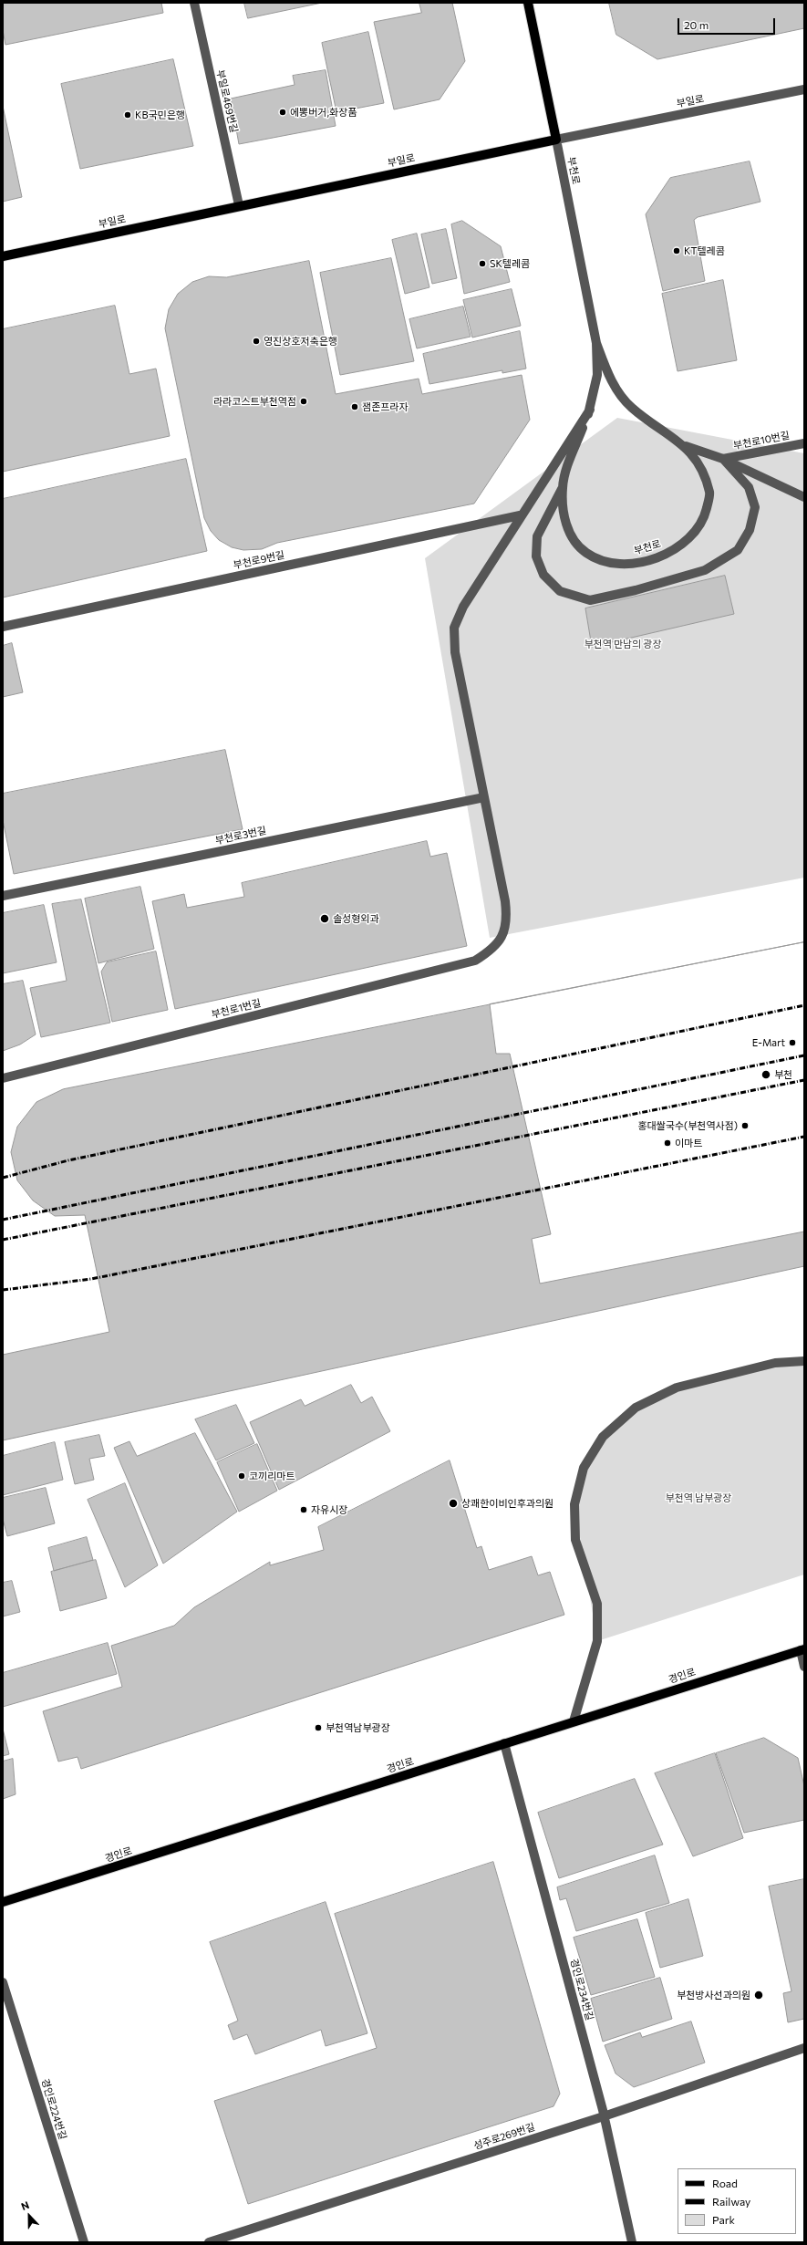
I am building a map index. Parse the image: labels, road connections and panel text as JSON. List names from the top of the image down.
{
  "streets": {
    "main road": ["부일로", "부천로", "경인로"],
    "street": [
      "부일로469번길",
      "부천로10번길",
      "부천로9번길",
      "부천로3번길",
      "부천로1번길",
      "경인로234번길",
      "경인로224번길",
      "성주로269번길"
    ]
  },
  "crossings": [
    ["부일로469번길", "부일로"],
    ["부일로", "부천로"],
    ["부천로3번길", "부천로1번길"],
    ["경인로", "경인로234번길"],
    ["경인로234번길", "성주로269번길"]
  ],
  "parks": ["부천역 만남의 광장", "부천역 남부광장"],
  "places": [
    "에뽕버거,화장품",
    "KB국민은행",
    "KT텔레콤",
    "SK텔레콤",
    "영진상호저축은행",
    "라라코스트부천역점",
    "잼존프라자",
    "솔성형외과",
    "E-Mart",
    "부천",
    "홍대쌀국수(부천역사점)",
    "이마트",
    "코끼리마트",
    "상쾌한이비인후과의원",
    "자유시장",
    "부천역남부광장",
    "부천방사선과의원"
  ],
  "legend": ["Road", "Railway", "Park"],
  "scale_bar": "20 m",
  "north": "top"
}
